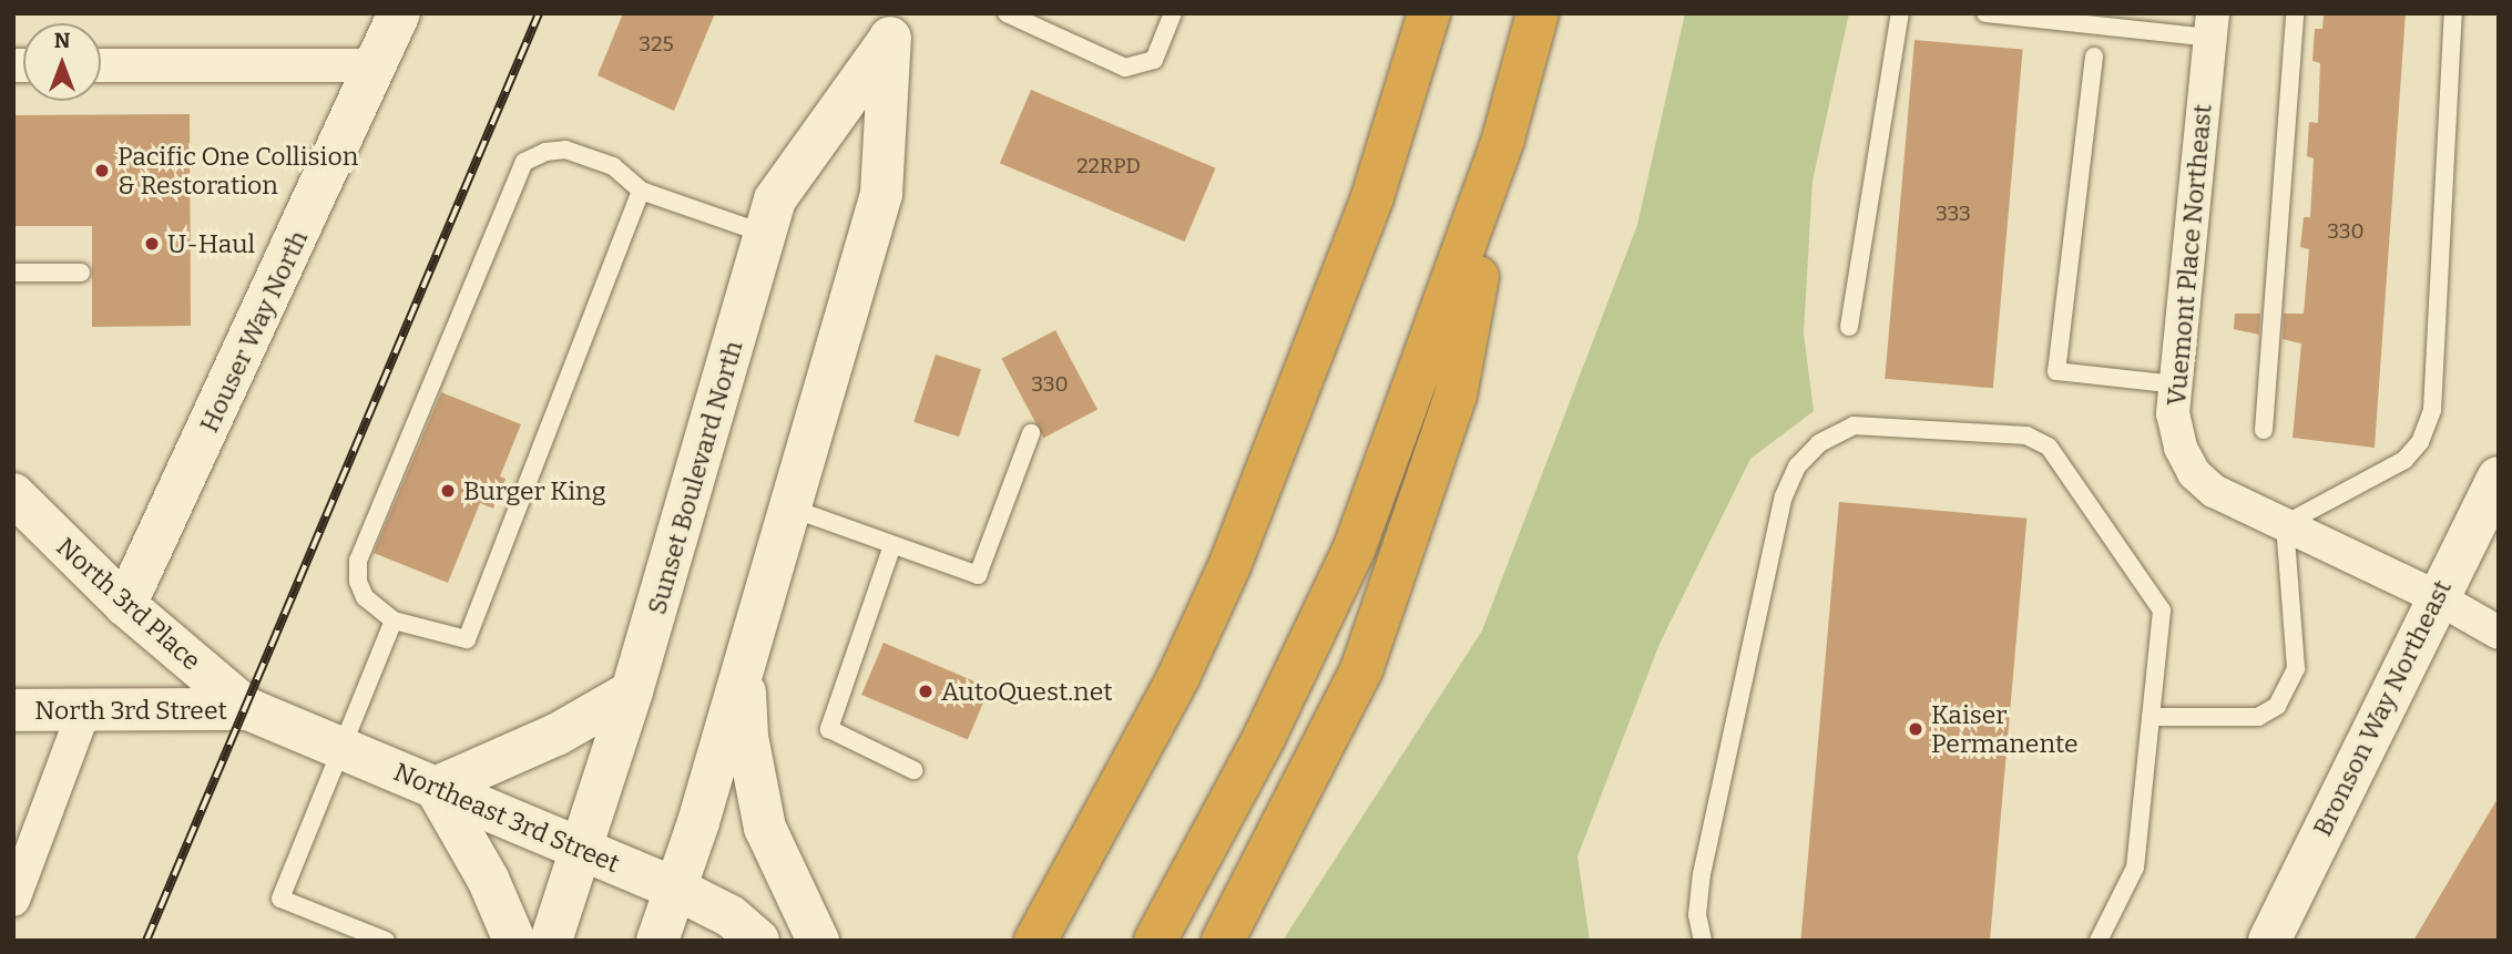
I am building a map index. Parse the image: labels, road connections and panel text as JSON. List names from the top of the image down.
{
  "streets": {
    "main road": [
      "Houser Way North",
      "Sunset Boulevard North",
      "North 3rd Place",
      "Bronson Way Northeast",
      "North 3rd Street",
      "Northeast 3rd Street"
    ],
    "street": ["Vuemont Place Northeast"]
  },
  "crossings": [
    ["Vuemont Place Northeast", "Bronson Way Northeast"],
    ["Houser Way North", "North 3rd Place"],
    ["Sunset Boulevard North", "Northeast 3rd Street"],
    ["North 3rd Place", "North 3rd Street"],
    ["North 3rd Place", "Northeast 3rd Street"],
    ["North 3rd Street", "Northeast 3rd Street"]
  ],
  "places": [
    "Pacific One Collision & Restoration",
    "U-Haul",
    "Burger King",
    "AutoQuest.net",
    "Kaiser Permanente"
  ],
  "house_numbers": [
    "325",
    "22RPD",
    "333",
    "330",
    "330"
  ],
  "north": "top"
}
